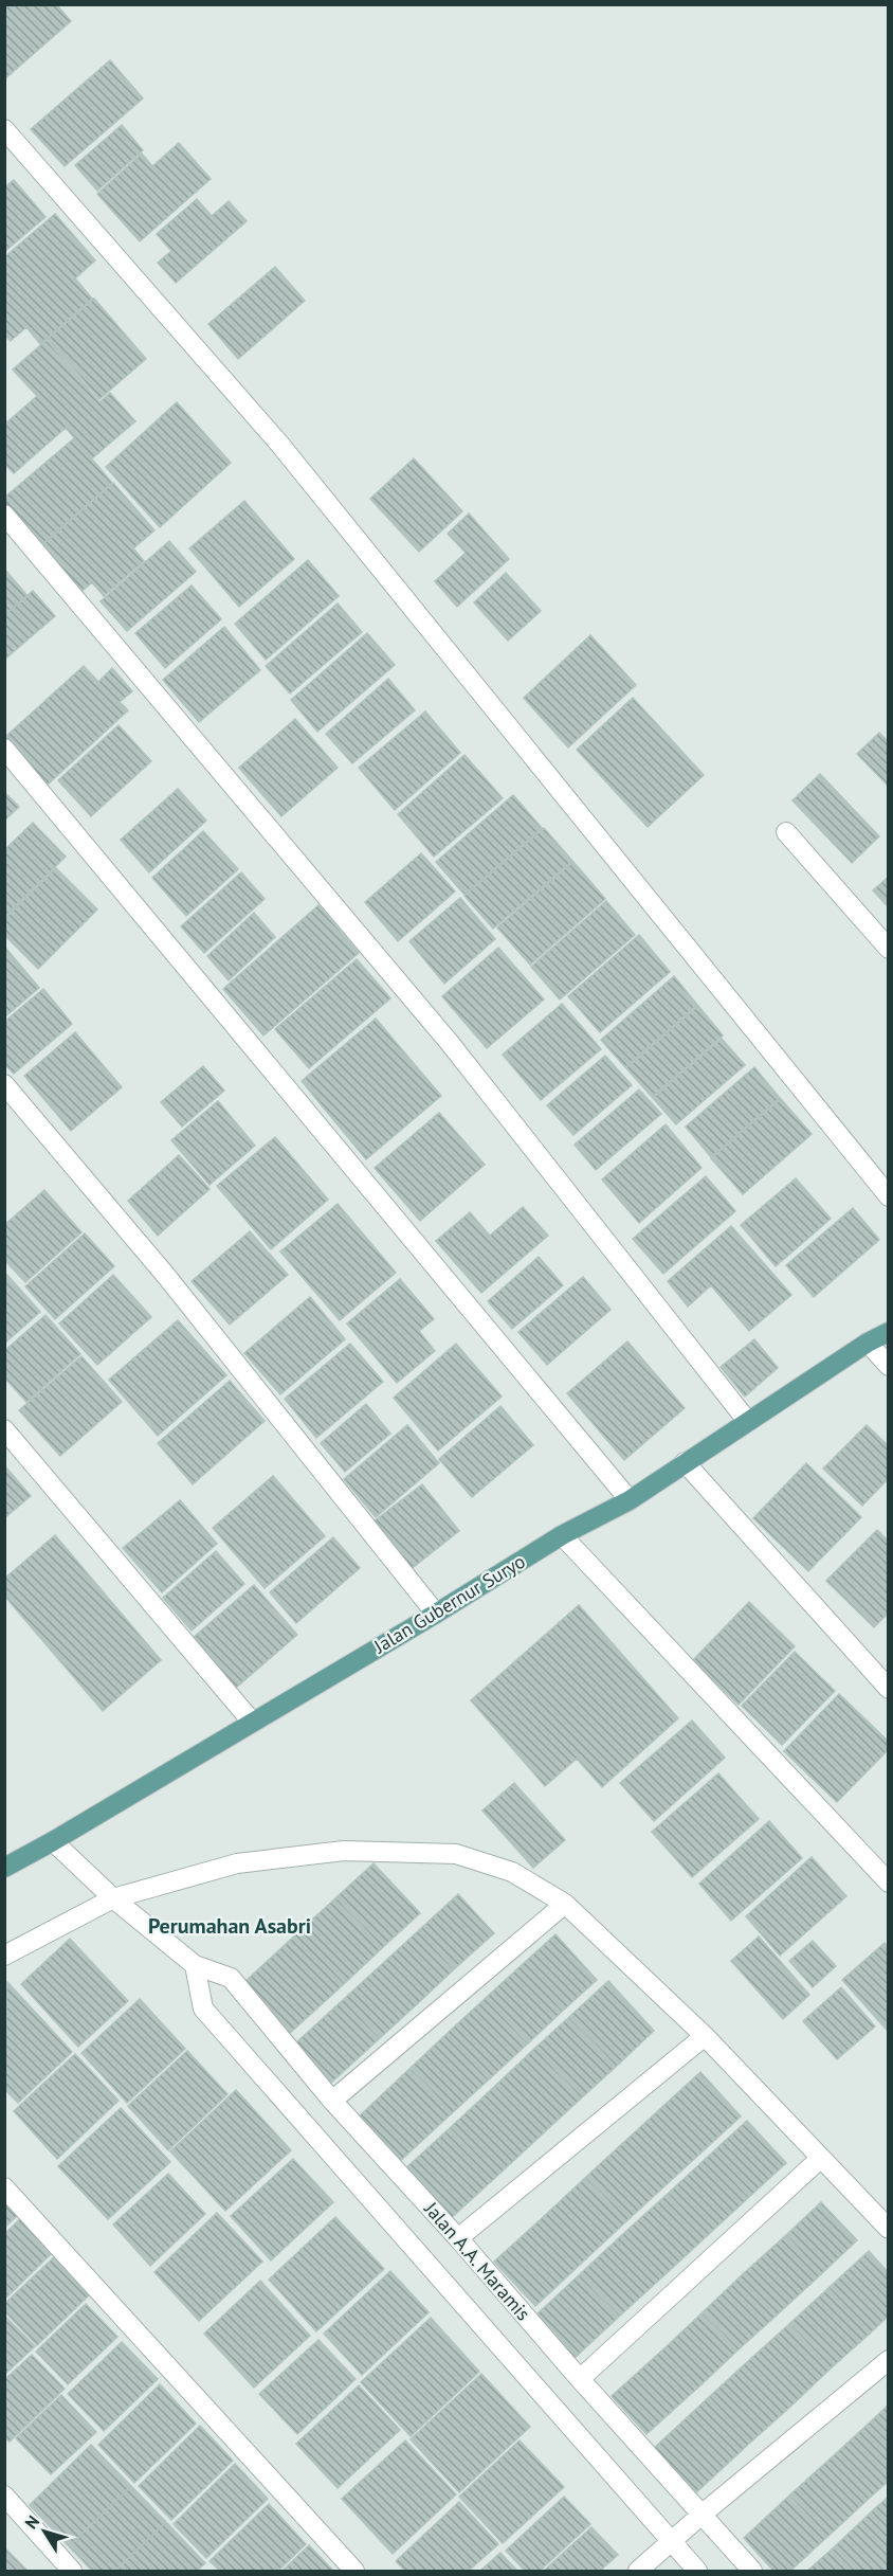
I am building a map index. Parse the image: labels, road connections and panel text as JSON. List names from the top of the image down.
{
  "streets": {
    "main road": ["Jalan Gubernur Suryo"],
    "street": ["Jalan A.A. Maramis"]
  },
  "crossings": [
    ["Jalan Gubernur Suryo", "Jalan A.A. Maramis"]
  ],
  "districts": ["Perumahan Asabri"],
  "north": "top left"
}
